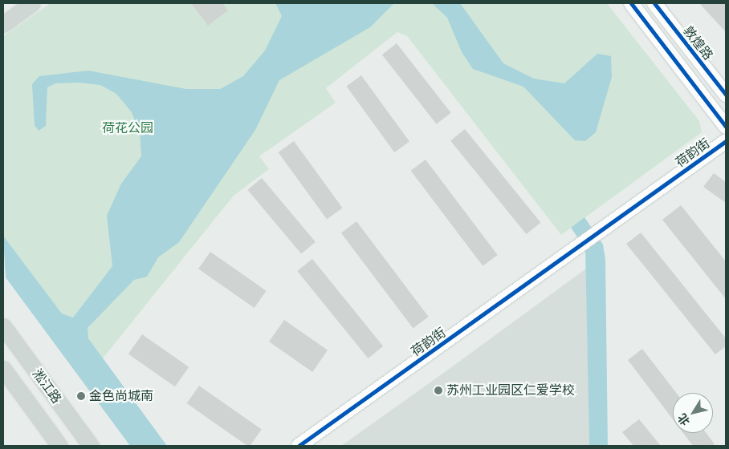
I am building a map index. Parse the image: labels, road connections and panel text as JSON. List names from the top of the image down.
{
  "streets": {
    "main road": ["淞江路"],
    "street": ["敦煌路", "荷韵街"]
  },
  "parks": ["荷花公园"],
  "places": ["苏州工业园区仁爱学校", "金色尚城南"],
  "north": "bottom left"
}
